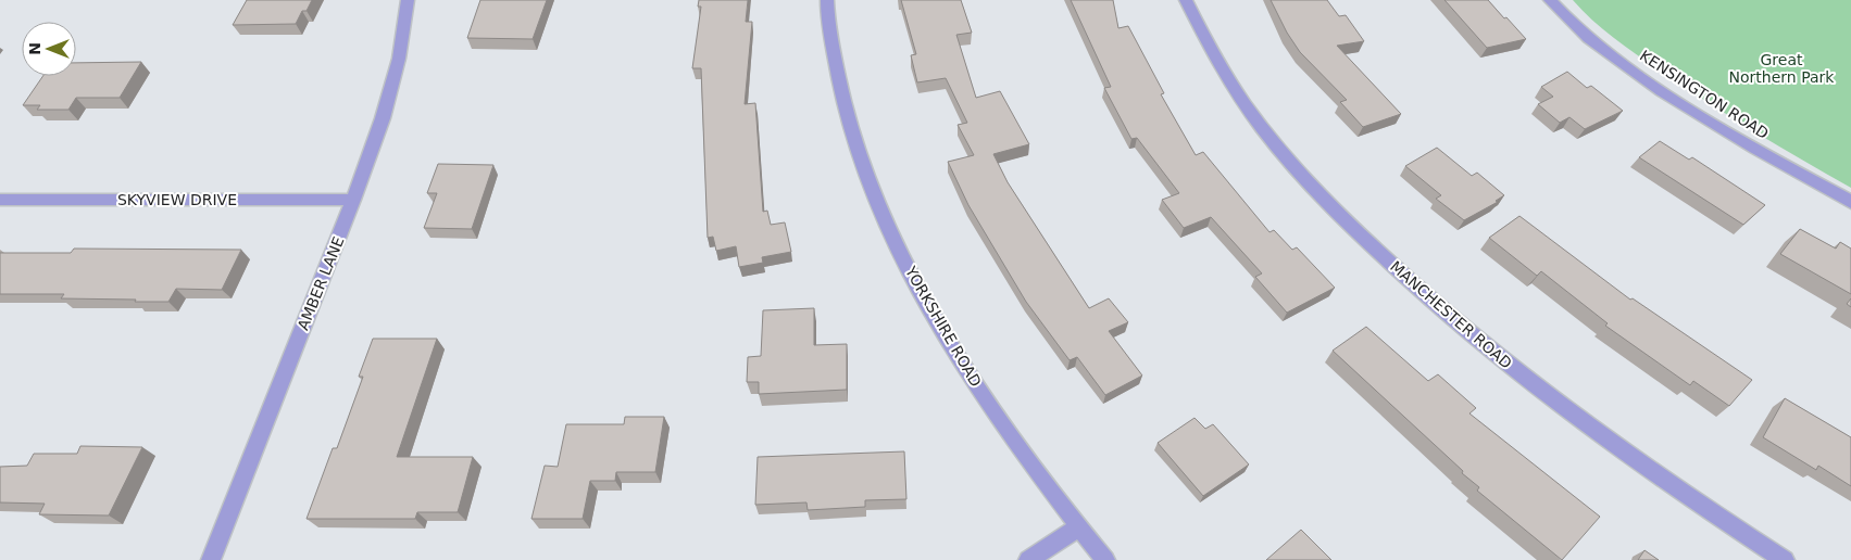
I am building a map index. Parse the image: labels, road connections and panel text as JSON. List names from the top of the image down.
{
  "streets": {
    "street": [
      "KENSINGTON ROAD",
      "SKYVIEW DRIVE",
      "AMBER LANE",
      "MANCHESTER ROAD",
      "YORKSHIRE ROAD"
    ]
  },
  "crossings": [
    ["SKYVIEW DRIVE", "AMBER LANE"]
  ],
  "parks": ["Great Northern Park"],
  "north": "left"
}
